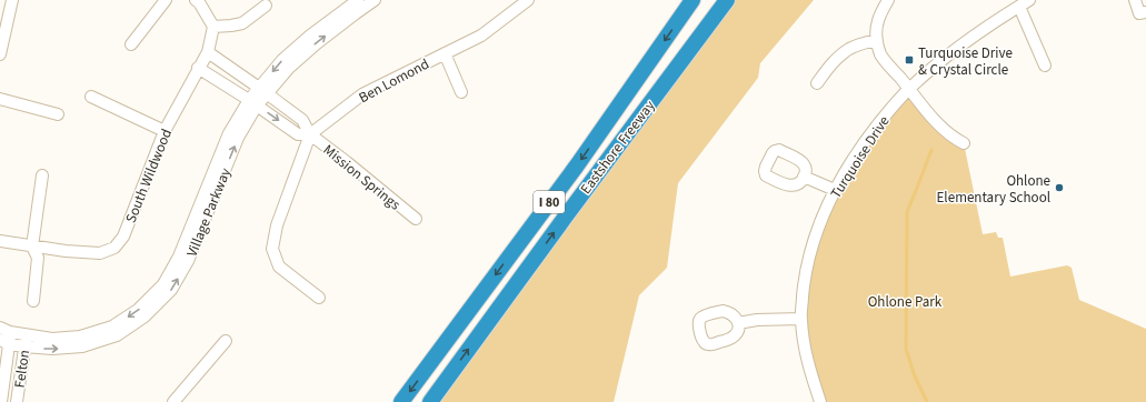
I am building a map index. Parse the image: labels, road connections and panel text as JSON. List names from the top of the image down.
{
  "streets": {
    "highway": ["Eastshore Freeway", "I 80"],
    "street": [
      "Ben Lomond",
      "Turquoise Drive",
      "South Wildwood",
      "Mission Springs",
      "Village Parkway",
      "Felton"
    ]
  },
  "crossings": [
    ["Ben Lomond", "Mission Springs"],
    ["South Wildwood", "Mission Springs"],
    ["Mission Springs", "Village Parkway"],
    ["Village Parkway", "Felton"]
  ],
  "parks": ["Ohlone Park"],
  "places": {
    "transit": ["Turquoise Drive & Crystal Circle"],
    "other": ["Ohlone Elementary School"]
  }
}
